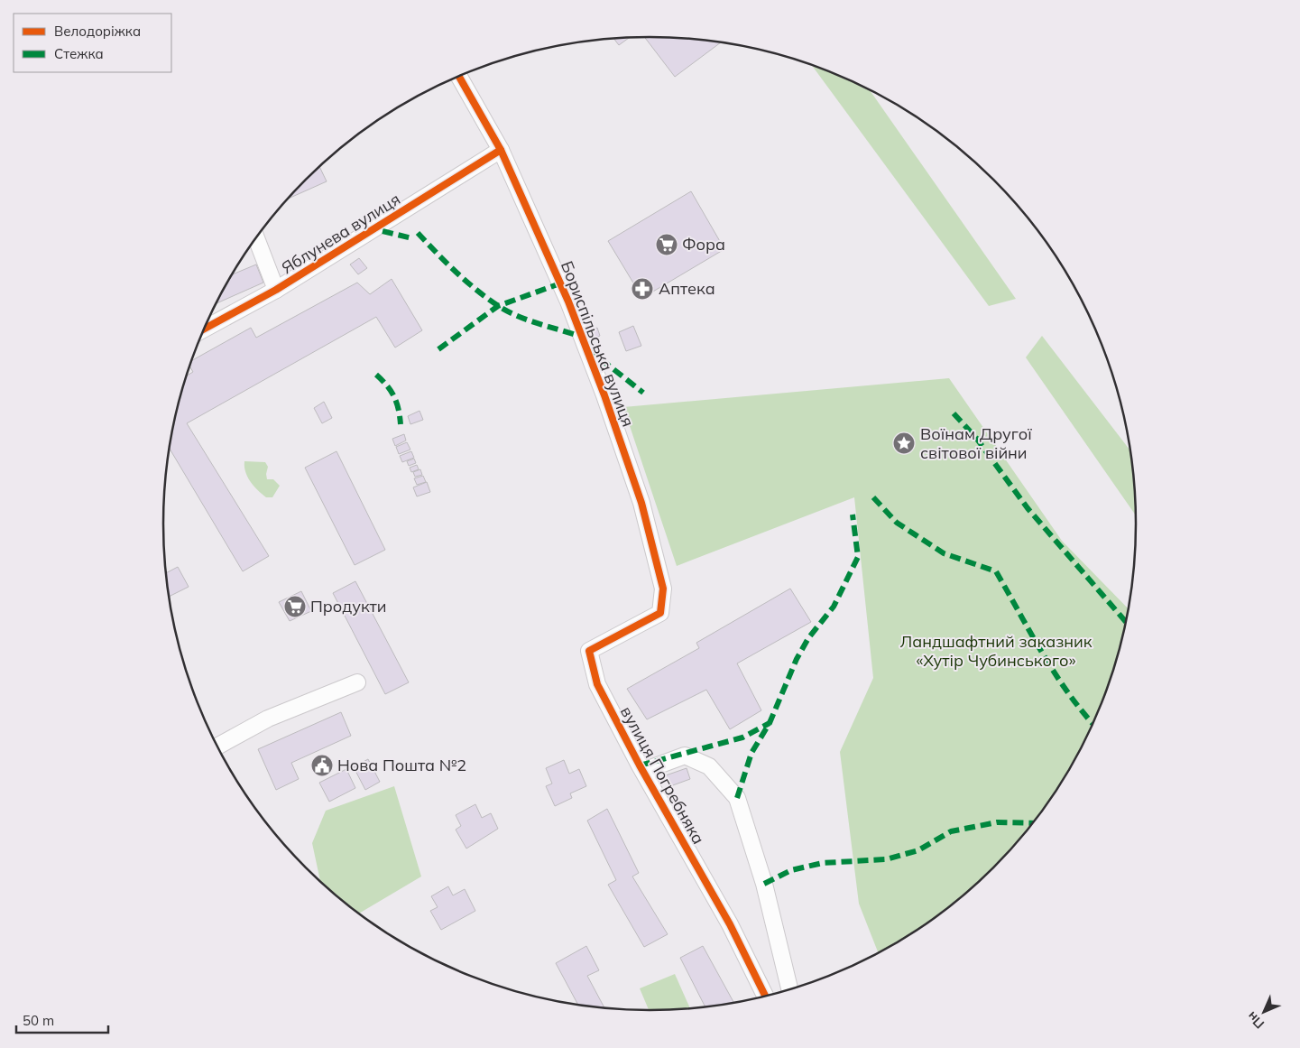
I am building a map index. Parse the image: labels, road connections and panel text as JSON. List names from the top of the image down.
{
  "streets": {
    "street": ["Яблунева вулиця", "Бориспільська вулиця", "вулиця Погребняка"]
  },
  "crossings": [
    ["Яблунева вулиця", "Бориспільська вулиця"],
    ["Бориспільська вулиця", "вулиця Погребняка"]
  ],
  "parks": ["Ландшафтний заказник «Хутір Чубинського»"],
  "places": {
    "supermarket": ["Фора", "Продукти"],
    "pharmacy": ["Аптека"],
    "place": ["Воїнам Другої світової війни"],
    "public building": ["Нова Пошта №2"]
  },
  "legend": ["Велодоріжка", "Стежка"],
  "scale_bar": "50 m",
  "north": "bottom left"
}
